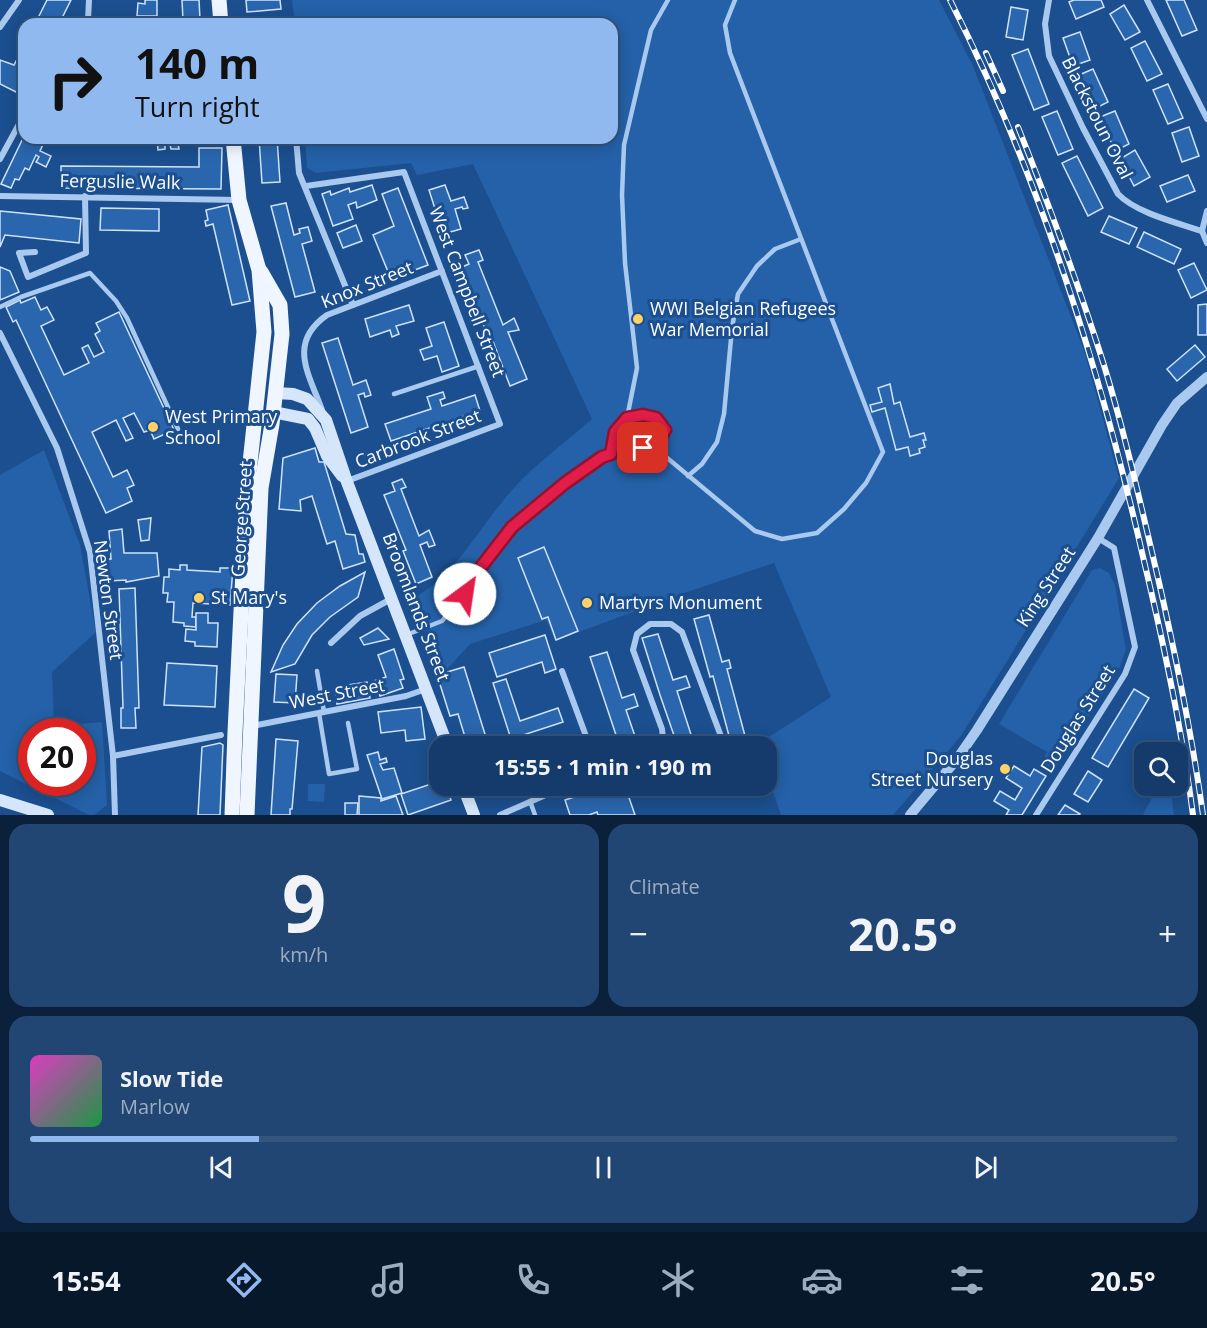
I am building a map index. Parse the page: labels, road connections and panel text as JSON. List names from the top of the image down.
{
  "streets": {
    "main road": ["George Street", "Broomlands Street"],
    "street": [
      "Blackstoun Oval",
      "Ferguslie Walk",
      "Knox Street",
      "West Campbell Street",
      "Carbrook Street",
      "King Street",
      "Newton Street",
      "West Street",
      "Douglas Street"
    ]
  },
  "crossings": [
    ["Knox Street", "West Campbell Street"],
    ["Knox Street", "Broomlands Street"],
    ["West Campbell Street", "Carbrook Street"],
    ["Carbrook Street", "Broomlands Street"],
    ["George Street", "Broomlands Street"],
    ["George Street", "West Street"],
    ["King Street", "Douglas Street"],
    ["Broomlands Street", "West Street"]
  ],
  "places": [
    "WWI Belgian Refugees War Memorial",
    "West Primary School",
    "St Mary's",
    "Martyrs Monument",
    "Douglas Street Nursery"
  ],
  "page": {
    "turn": ["140 m", "Turn right"],
    "limit": "20",
    "trip": "15:55 · 1 min · 190 m",
    "tile": [
      ["9", "km/h"],
      "Climate"
    ],
    "heat": ["−", "20.5°", "+"],
    "song": ["Slow Tide", "Marlow"],
    "tabs": ["15:54", "20.5°"]
  }
}
